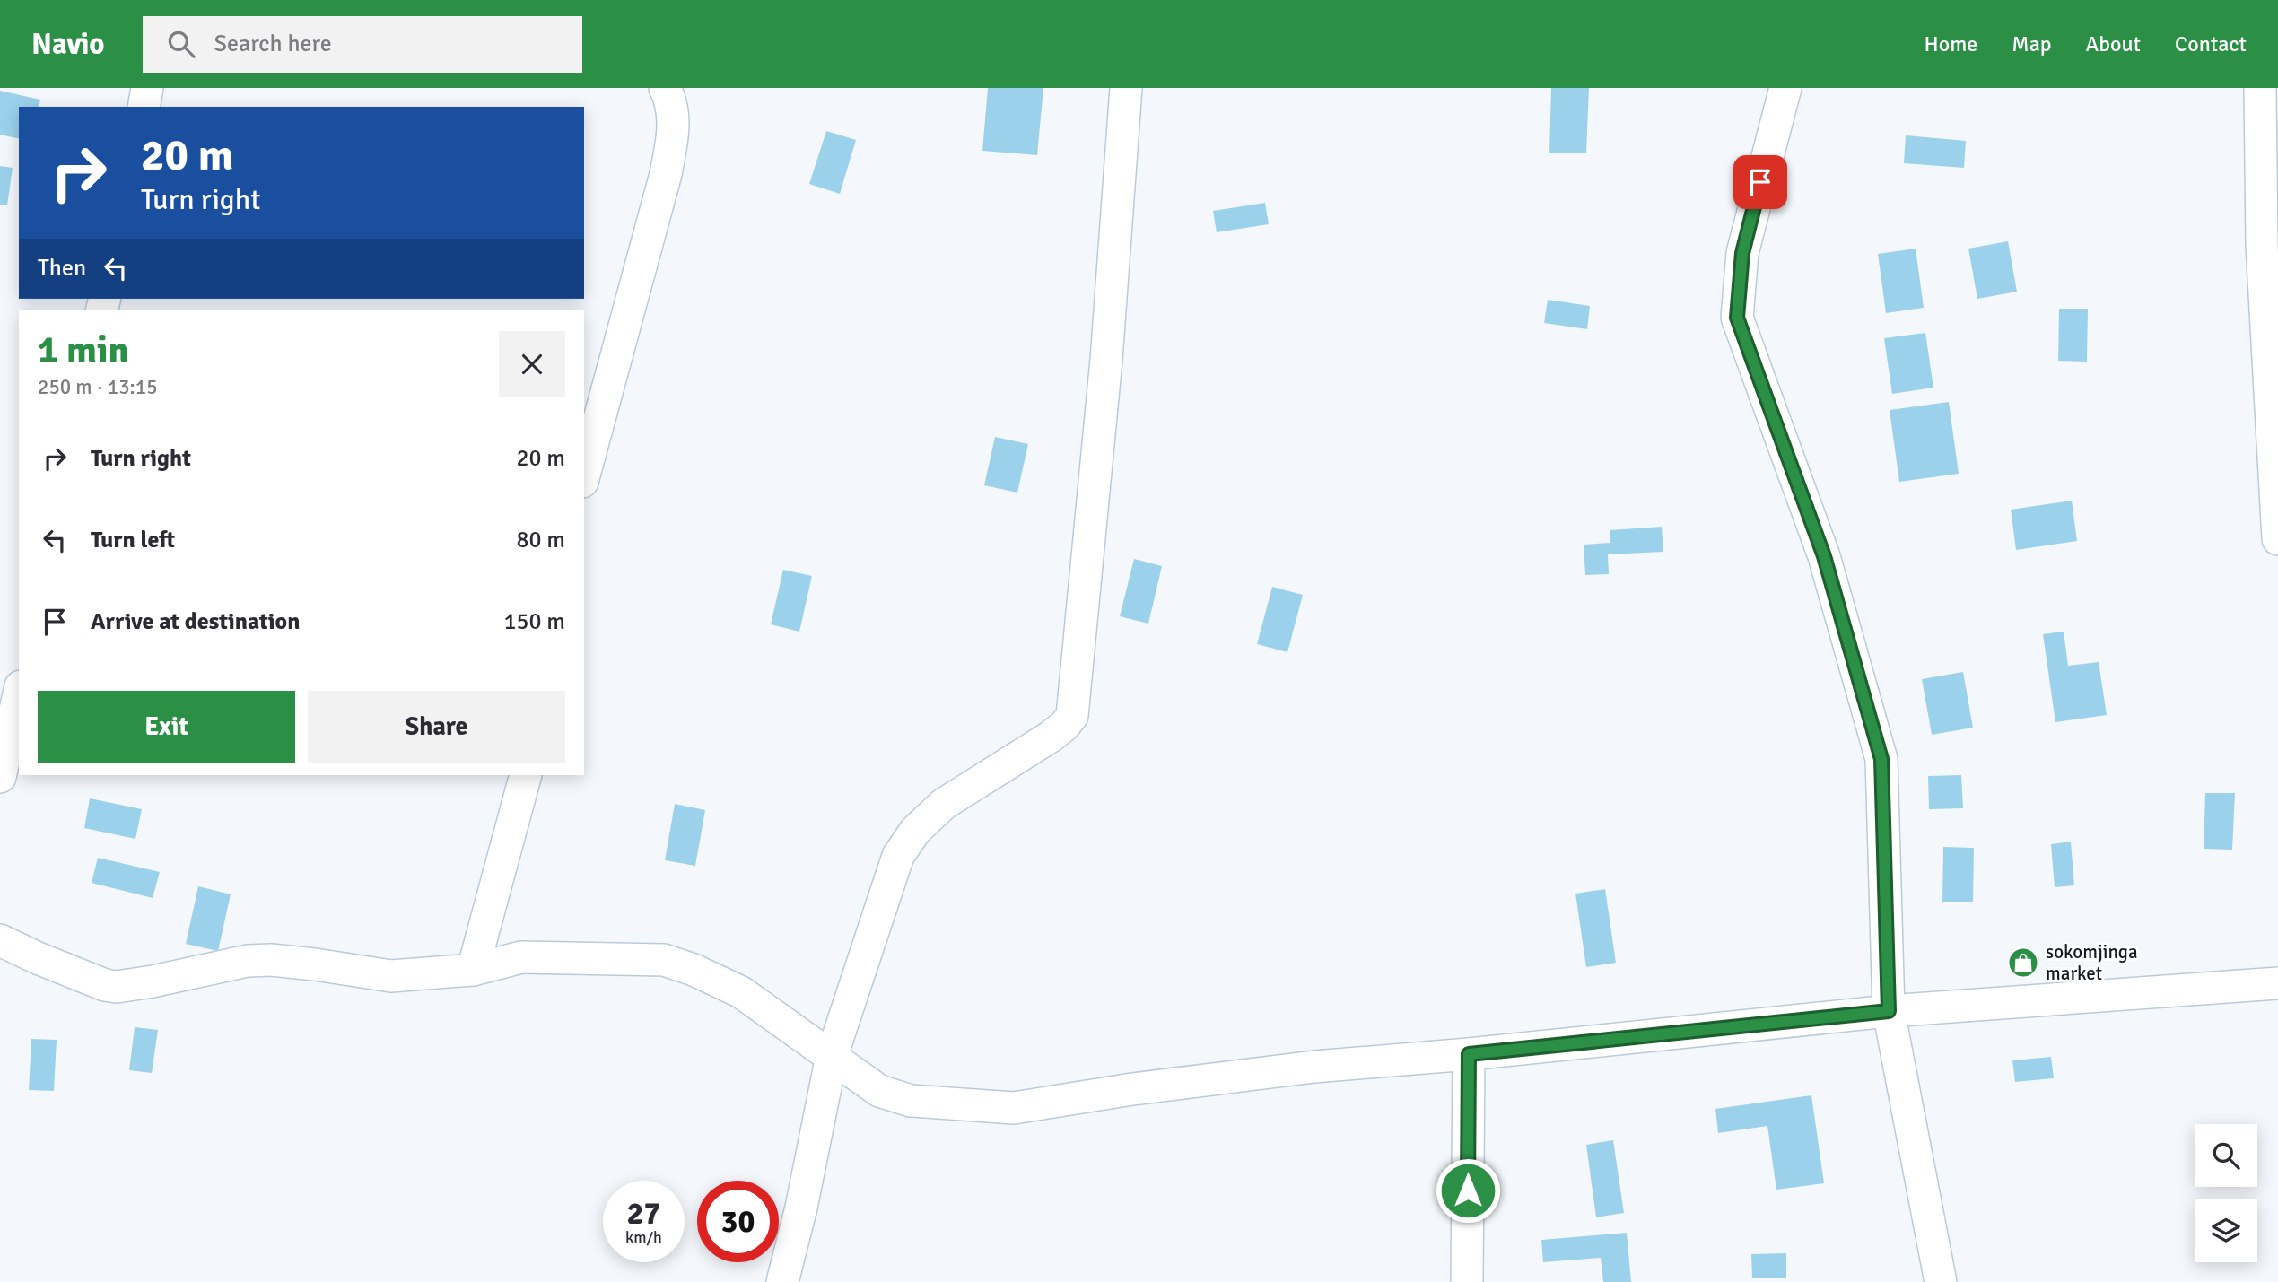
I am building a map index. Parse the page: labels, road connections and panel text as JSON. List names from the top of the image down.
{
  "places": {
    "shop": ["sokomjinga market"]
  },
  "page": {
    "header": "Navio",
    "search": "Search here",
    "nav": [
      "Home",
      "Map",
      "About",
      "Contact"
    ],
    "turn": ["20 m", "Turn right"],
    "then": "Then",
    "heading": ["1 min", "250 m · 13:15"],
    "list": [
      {
        "name": "Turn right",
        "value": "20 m"
      },
      {
        "name": "Turn left",
        "value": "80 m"
      },
      {
        "name": "Arrive at destination",
        "value": "150 m"
      }
    ],
    "buttons": ["Exit", "Share"],
    "speed": "27 km/h",
    "limit": "30"
  }
}
